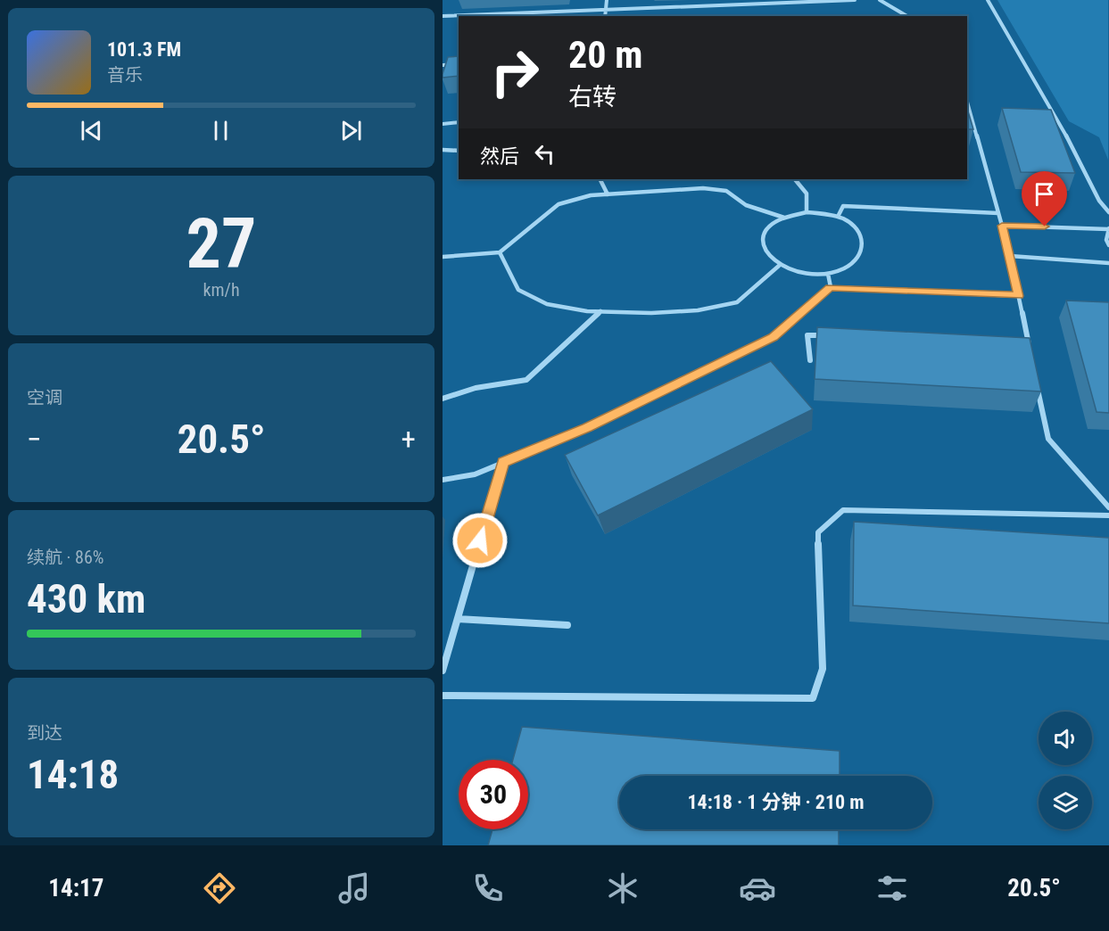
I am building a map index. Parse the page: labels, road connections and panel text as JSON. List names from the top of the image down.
{
  "page": {
    "turn": ["20 m", "右转"],
    "song": ["101.3 FM", "音乐"],
    "then": "然后",
    "tile": [
      ["27", "km/h"],
      "空调",
      ["续航 · 86%", "430 km"],
      ["到达", "14:18"]
    ],
    "heat": ["−", "20.5°", "+"],
    "limit": "30",
    "trip": "14:18 · 1 分钟 · 210 m",
    "tabs": ["14:17", "20.5°"]
  }
}
